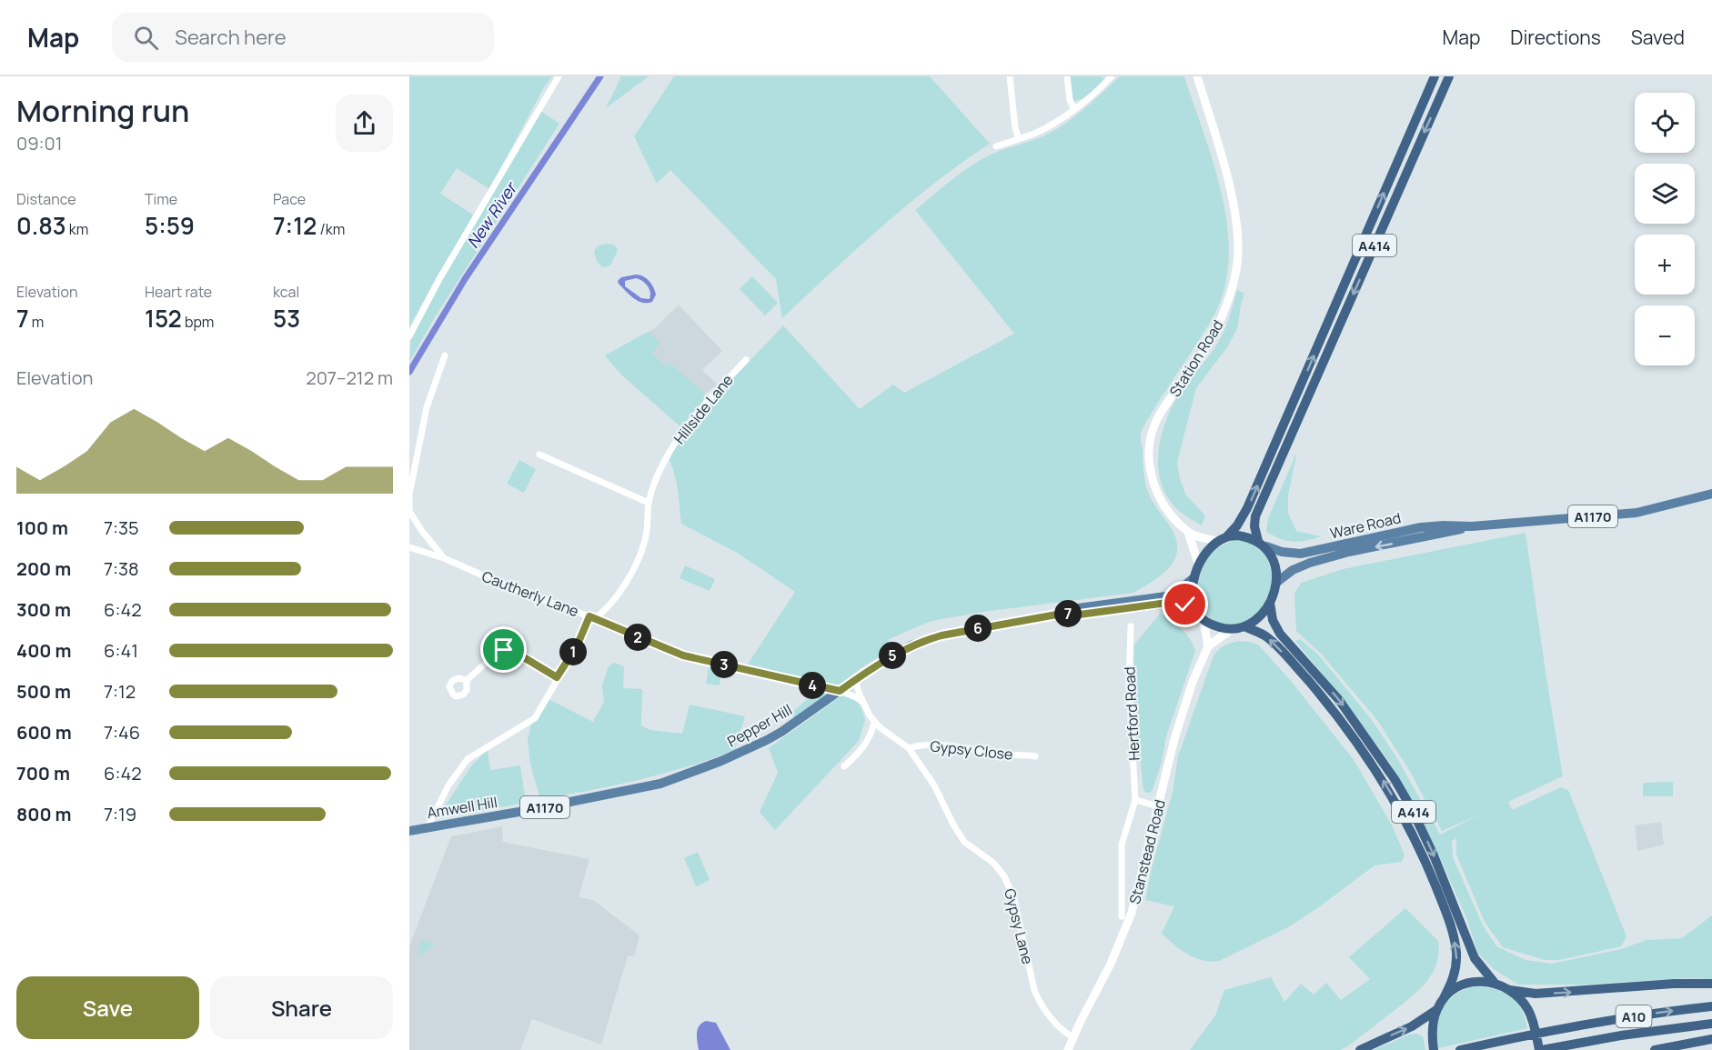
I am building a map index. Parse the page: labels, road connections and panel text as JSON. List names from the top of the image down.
{
  "streets": {
    "highway": ["A414", "A10"],
    "main road": [
      "Station Road",
      "A1170",
      "Ware Road",
      "Pepper Hill",
      "Amwell Hill",
      "Stanstead Road"
    ],
    "street": [
      "Hillside Lane",
      "Cautherly Lane",
      "Hertford Road",
      "Gypsy Close",
      "Gypsy Lane"
    ]
  },
  "crossings": [
    ["A414", "Station Road"],
    ["A414", "Ware Road"],
    ["A414", "Pepper Hill"],
    ["A414", "Stanstead Road"],
    ["Station Road", "Ware Road"],
    ["Station Road", "Pepper Hill"],
    ["Station Road", "Stanstead Road"],
    ["Hillside Lane", "Cautherly Lane"],
    ["Ware Road", "Pepper Hill"],
    ["Ware Road", "Stanstead Road"],
    ["Cautherly Lane", "Pepper Hill"],
    ["Pepper Hill", "Amwell Hill"],
    ["Pepper Hill", "Stanstead Road"],
    ["Pepper Hill", "Gypsy Lane"],
    ["Gypsy Close", "Gypsy Lane"],
    ["Stanstead Road", "Gypsy Lane"]
  ],
  "water": ["New River"],
  "page": {
    "header": "Map",
    "search": "Search here",
    "nav": ["Map", "Directions", "Saved"],
    "heading": ["Morning run", "09:01"],
    "map_buttons": ["+", "−"],
    "stats": [
      ["Distance", "0.83 km"],
      ["Time", "5:59"],
      ["Pace", "7:12 /km"],
      ["Elevation", "7 m"],
      ["Heart rate", "152 bpm"],
      ["kcal", "53"]
    ],
    "chart": ["Elevation", "207–212 m"],
    "list": [
      {
        "name": "100 m",
        "note": "7:35"
      },
      {
        "name": "200 m",
        "note": "7:38"
      },
      {
        "name": "300 m",
        "note": "6:42"
      },
      {
        "name": "400 m",
        "note": "6:41"
      },
      {
        "name": "500 m",
        "note": "7:12"
      },
      {
        "name": "600 m",
        "note": "7:46"
      },
      {
        "name": "700 m",
        "note": "6:42"
      },
      {
        "name": "800 m",
        "note": "7:19"
      }
    ],
    "pins": [
      "7",
      "6",
      "2",
      "1",
      "5",
      "3",
      "4"
    ],
    "buttons": ["Save", "Share"]
  }
}
